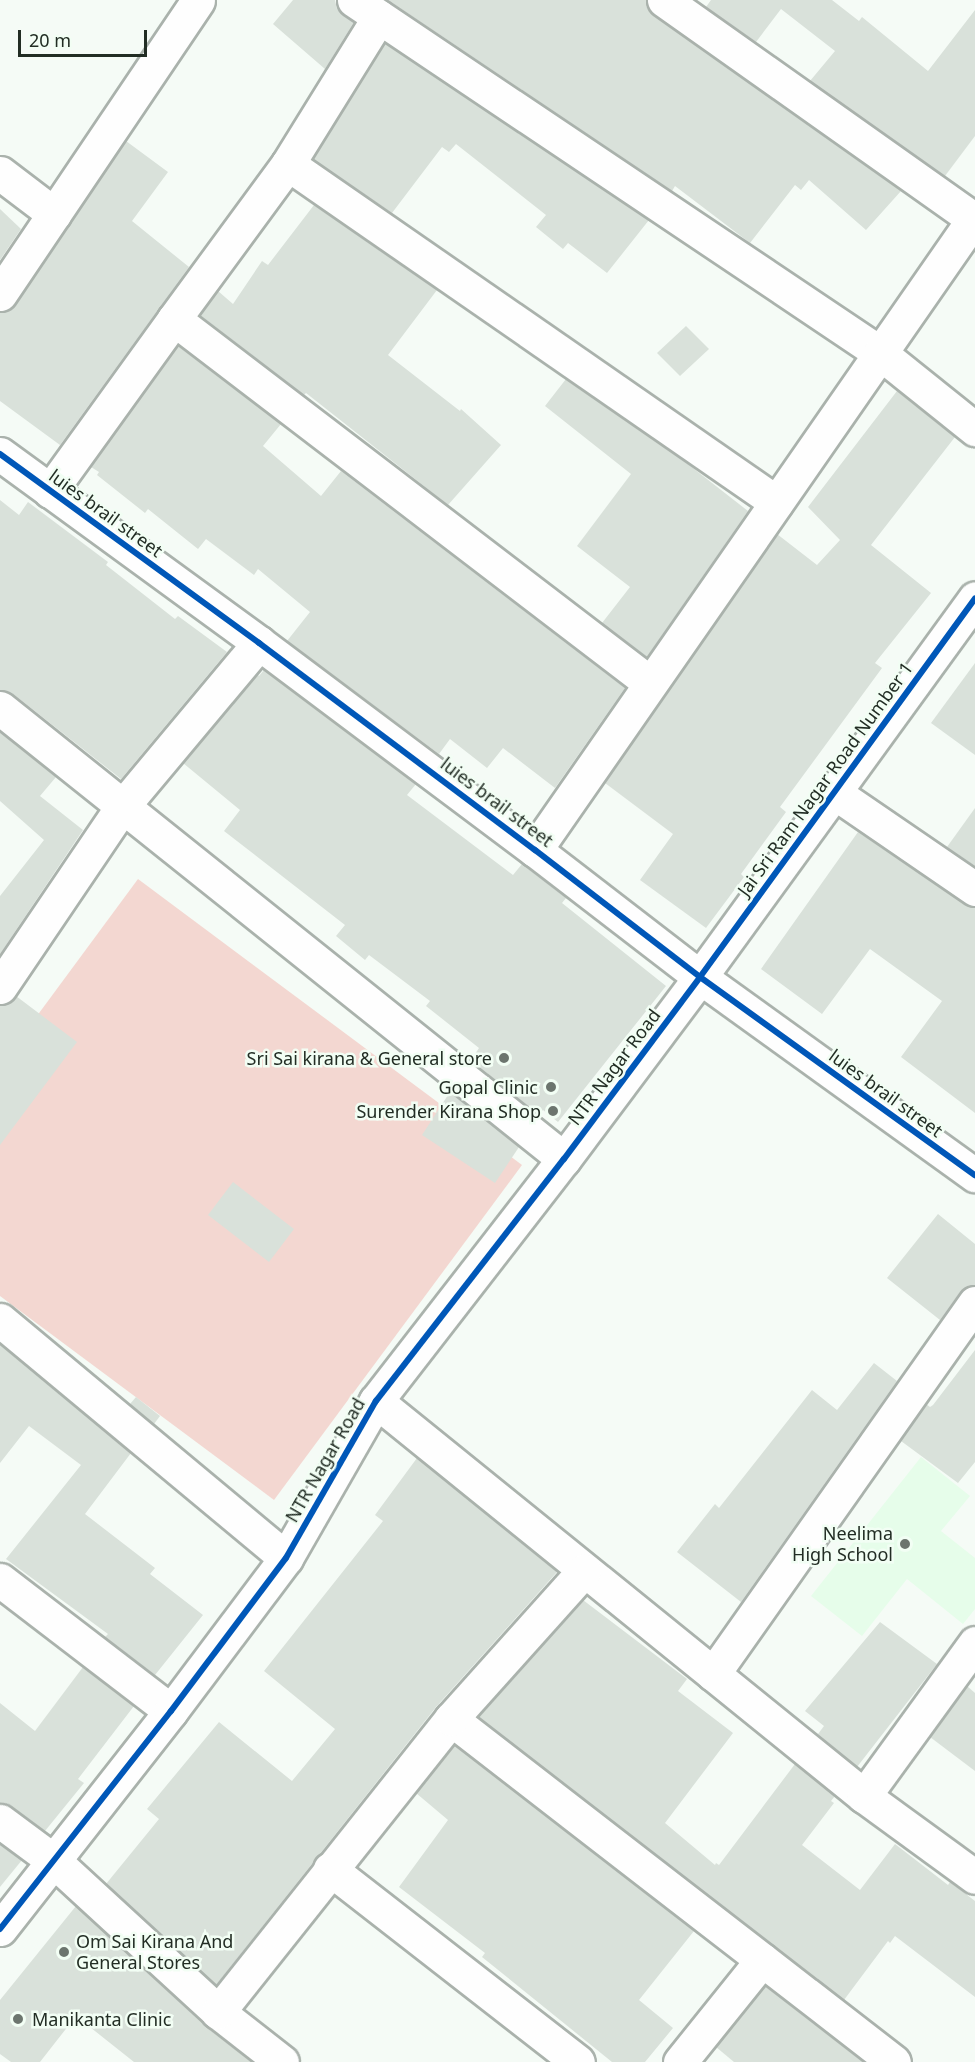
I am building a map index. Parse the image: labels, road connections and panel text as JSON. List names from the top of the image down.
{
  "streets": {
    "street": ["luies brail street", "Jai Sri Ram Nagar Road Number 1", "NTR Nagar Road"]
  },
  "crossings": [
    ["luies brail street", "Jai Sri Ram Nagar Road Number 1"],
    ["luies brail street", "NTR Nagar Road"],
    ["Jai Sri Ram Nagar Road Number 1", "NTR Nagar Road"]
  ],
  "places": [
    "Sri Sai kirana & General store",
    "Gopal Clinic",
    "Surender Kirana Shop",
    "Neelima High School",
    "Om Sai Kirana And General Stores",
    "Manikanta Clinic"
  ],
  "scale_bar": "20 m"
}
